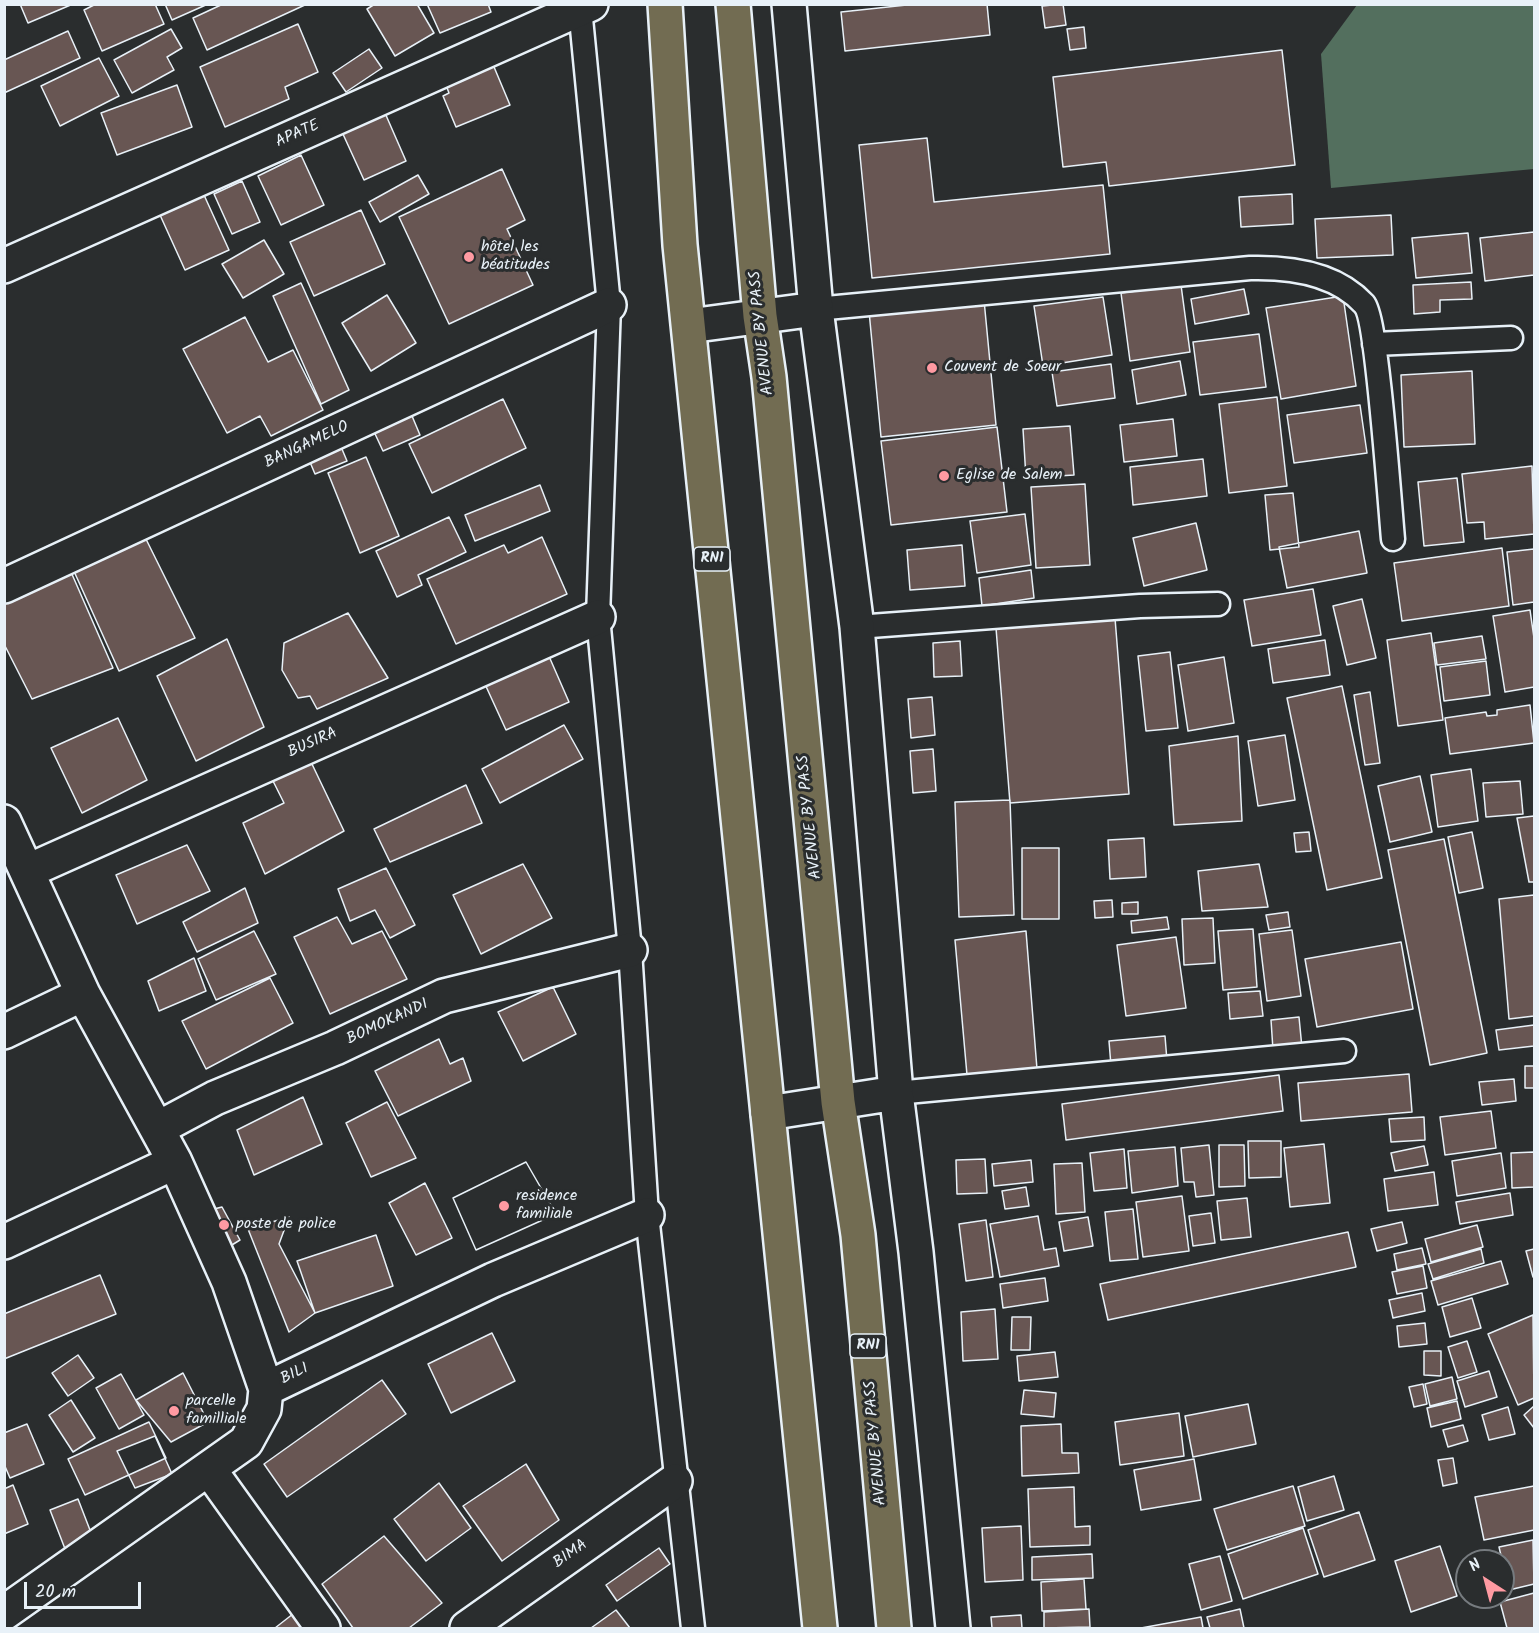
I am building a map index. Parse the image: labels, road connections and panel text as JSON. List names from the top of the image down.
{
  "streets": {
    "highway": ["AVENUE BY PASS", "RN1"],
    "street": [
      "APATE",
      "BANGAMELO",
      "BUSIRA",
      "BOMOKANDI",
      "BILI",
      "BIMA"
    ]
  },
  "places": [
    "hôtel les béatitudes",
    "Couvent de Soeur",
    "Eglise de Salem",
    "residence familiale",
    "poste de police",
    "parcelle familliale"
  ],
  "scale_bar": "20 m",
  "north": "top left"
}
